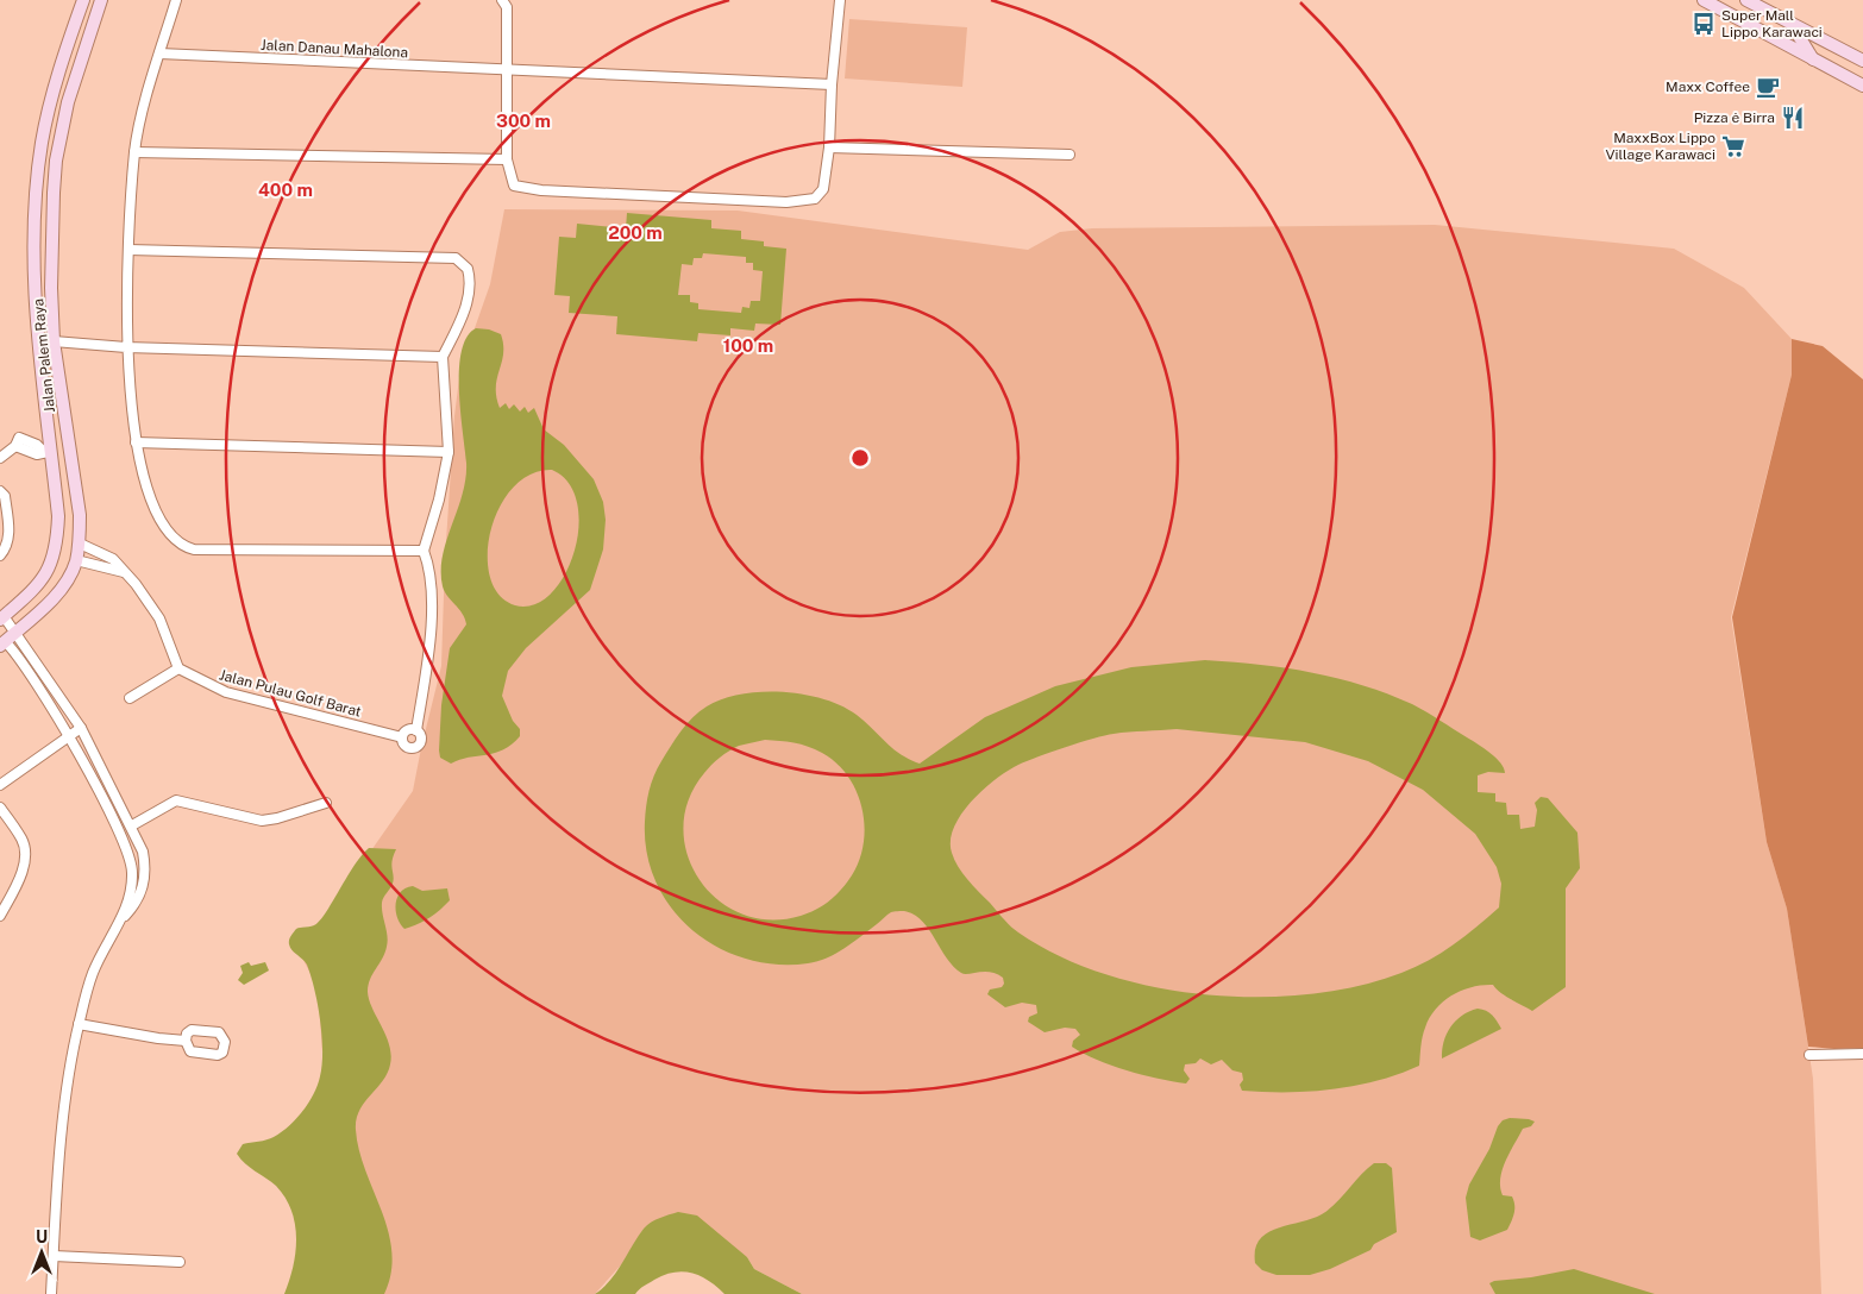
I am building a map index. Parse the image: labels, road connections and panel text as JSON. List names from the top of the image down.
{
  "streets": {
    "street": ["Jalan Danau Mahalona", "Jalan Palem Raya", "Jalan Pulau Golf Barat"]
  },
  "places": {
    "bus stop": ["Super Mall Lippo Karawaci"],
    "cafe": ["Maxx Coffee"],
    "restaurant": ["Pizza ė Birra"],
    "supermarket": ["MaxxBox Lippo Village Karawaci"]
  },
  "north": "top",
  "rings": [
    "300 m",
    "400 m",
    "200 m",
    "100 m"
  ]
}
